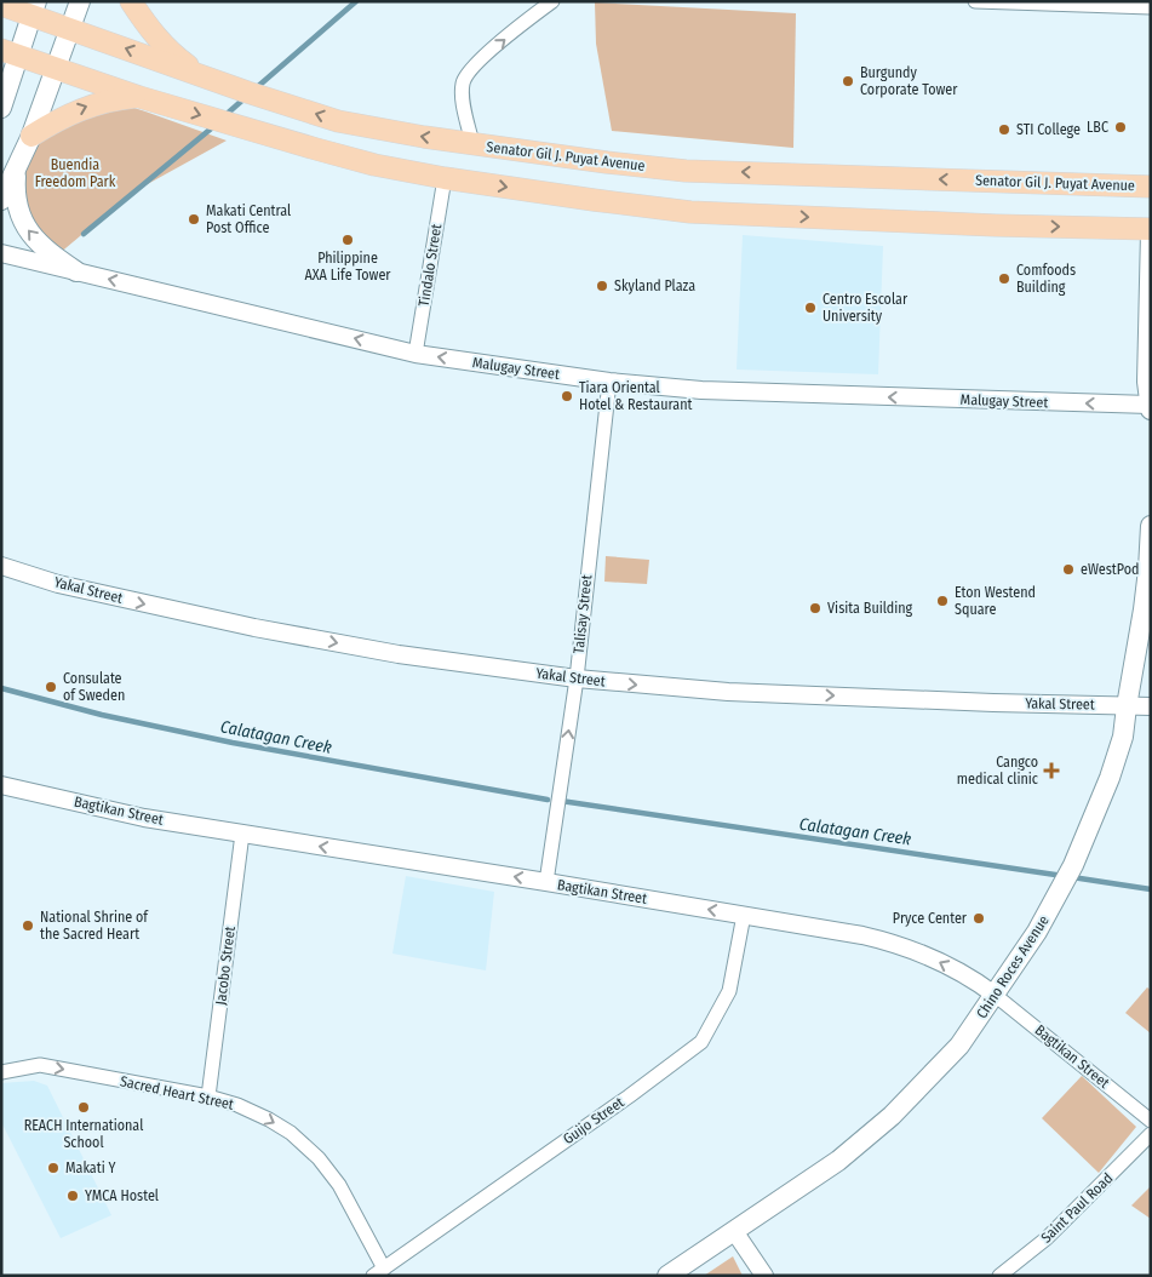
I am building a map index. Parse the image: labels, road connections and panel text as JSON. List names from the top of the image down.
{
  "streets": {
    "main road": ["Senator Gil J. Puyat Avenue", "Chino Roces Avenue"],
    "street": [
      "Tindalo Street",
      "Malugay Street",
      "Yakal Street",
      "Talisay Street",
      "Bagtikan Street",
      "Jacobo Street",
      "Sacred Heart Street",
      "Guijo Street",
      "Saint Paul Road"
    ]
  },
  "crossings": [
    ["Tindalo Street", "Malugay Street"],
    ["Malugay Street", "Talisay Street"],
    ["Yakal Street", "Talisay Street"],
    ["Yakal Street", "Chino Roces Avenue"],
    ["Talisay Street", "Bagtikan Street"],
    ["Bagtikan Street", "Jacobo Street"],
    ["Bagtikan Street", "Chino Roces Avenue"],
    ["Bagtikan Street", "Guijo Street"],
    ["Jacobo Street", "Sacred Heart Street"],
    ["Sacred Heart Street", "Guijo Street"]
  ],
  "one_way": [
    "Malugay Street",
    "Yakal Street",
    "Talisay Street",
    "Bagtikan Street",
    "Sacred Heart Street"
  ],
  "water": ["Calatagan Creek"],
  "parks": ["Buendia Freedom Park"],
  "places": {
    "other": [
      "Burgundy Corporate Tower",
      "LBC",
      "STI College",
      "Makati Central Post Office",
      "Philippine AXA Life Tower",
      "Comfoods Building",
      "Skyland Plaza",
      "Centro Escolar University",
      "Tiara Oriental Hotel & Restaurant",
      "eWestPod",
      "Eton Westend Square",
      "Visita Building",
      "Consulate of Sweden",
      "Pryce Center",
      "National Shrine of the Sacred Heart",
      "REACH International School",
      "Makati Y",
      "YMCA Hostel"
    ],
    "health": ["Cangco medical clinic"]
  }
}
